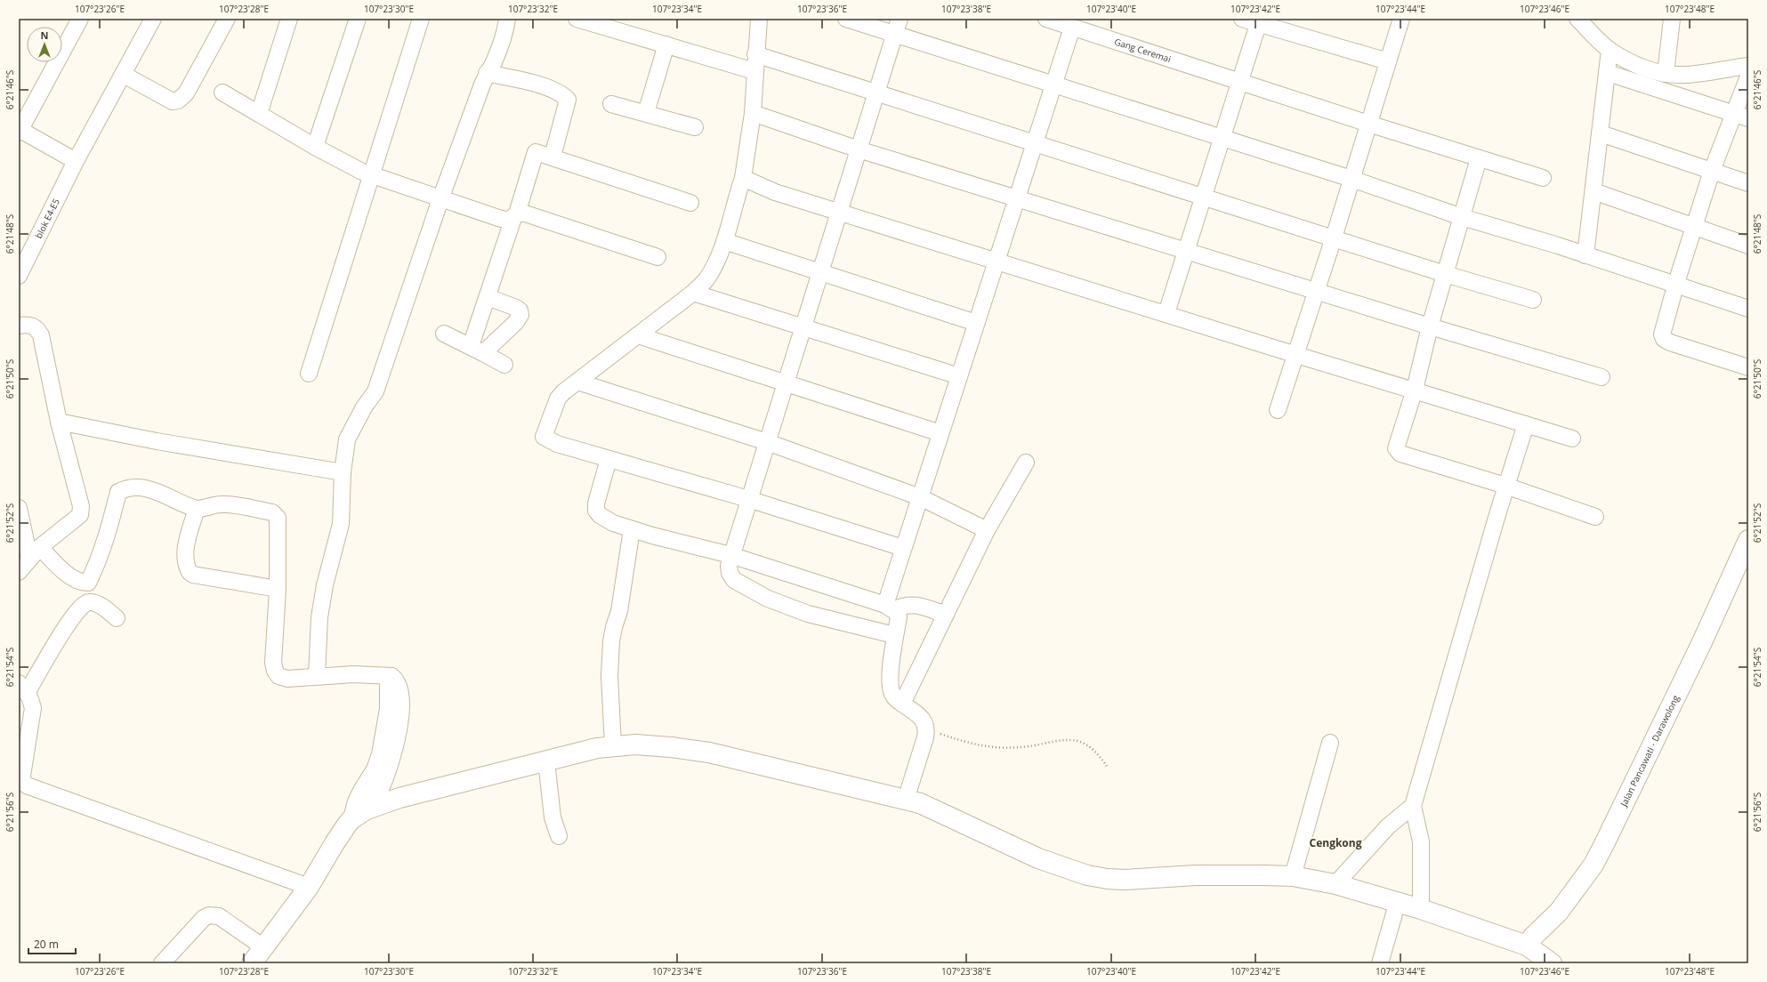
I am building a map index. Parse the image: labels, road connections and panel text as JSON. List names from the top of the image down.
{
  "streets": {
    "street": ["Gang Ceremai", "blok E4-E5", "Jalan Pancawati - Darawolong"]
  },
  "districts": ["Cengkong"],
  "scale_bar": "20 m",
  "north": "top",
  "coordinates": [
    "107°23'26\"E",
    "107°23'28\"E",
    "107°23'30\"E",
    "107°23'32\"E",
    "107°23'34\"E",
    "107°23'36\"E",
    "107°23'38\"E",
    "107°23'40\"E",
    "107°23'42\"E",
    "107°23'44\"E",
    "107°23'46\"E",
    "107°23'48\"E",
    "6°21'46\"S",
    "6°21'48\"S",
    "6°21'50\"S",
    "6°21'52\"S",
    "6°21'54\"S",
    "6°21'56\"S"
  ]
}
